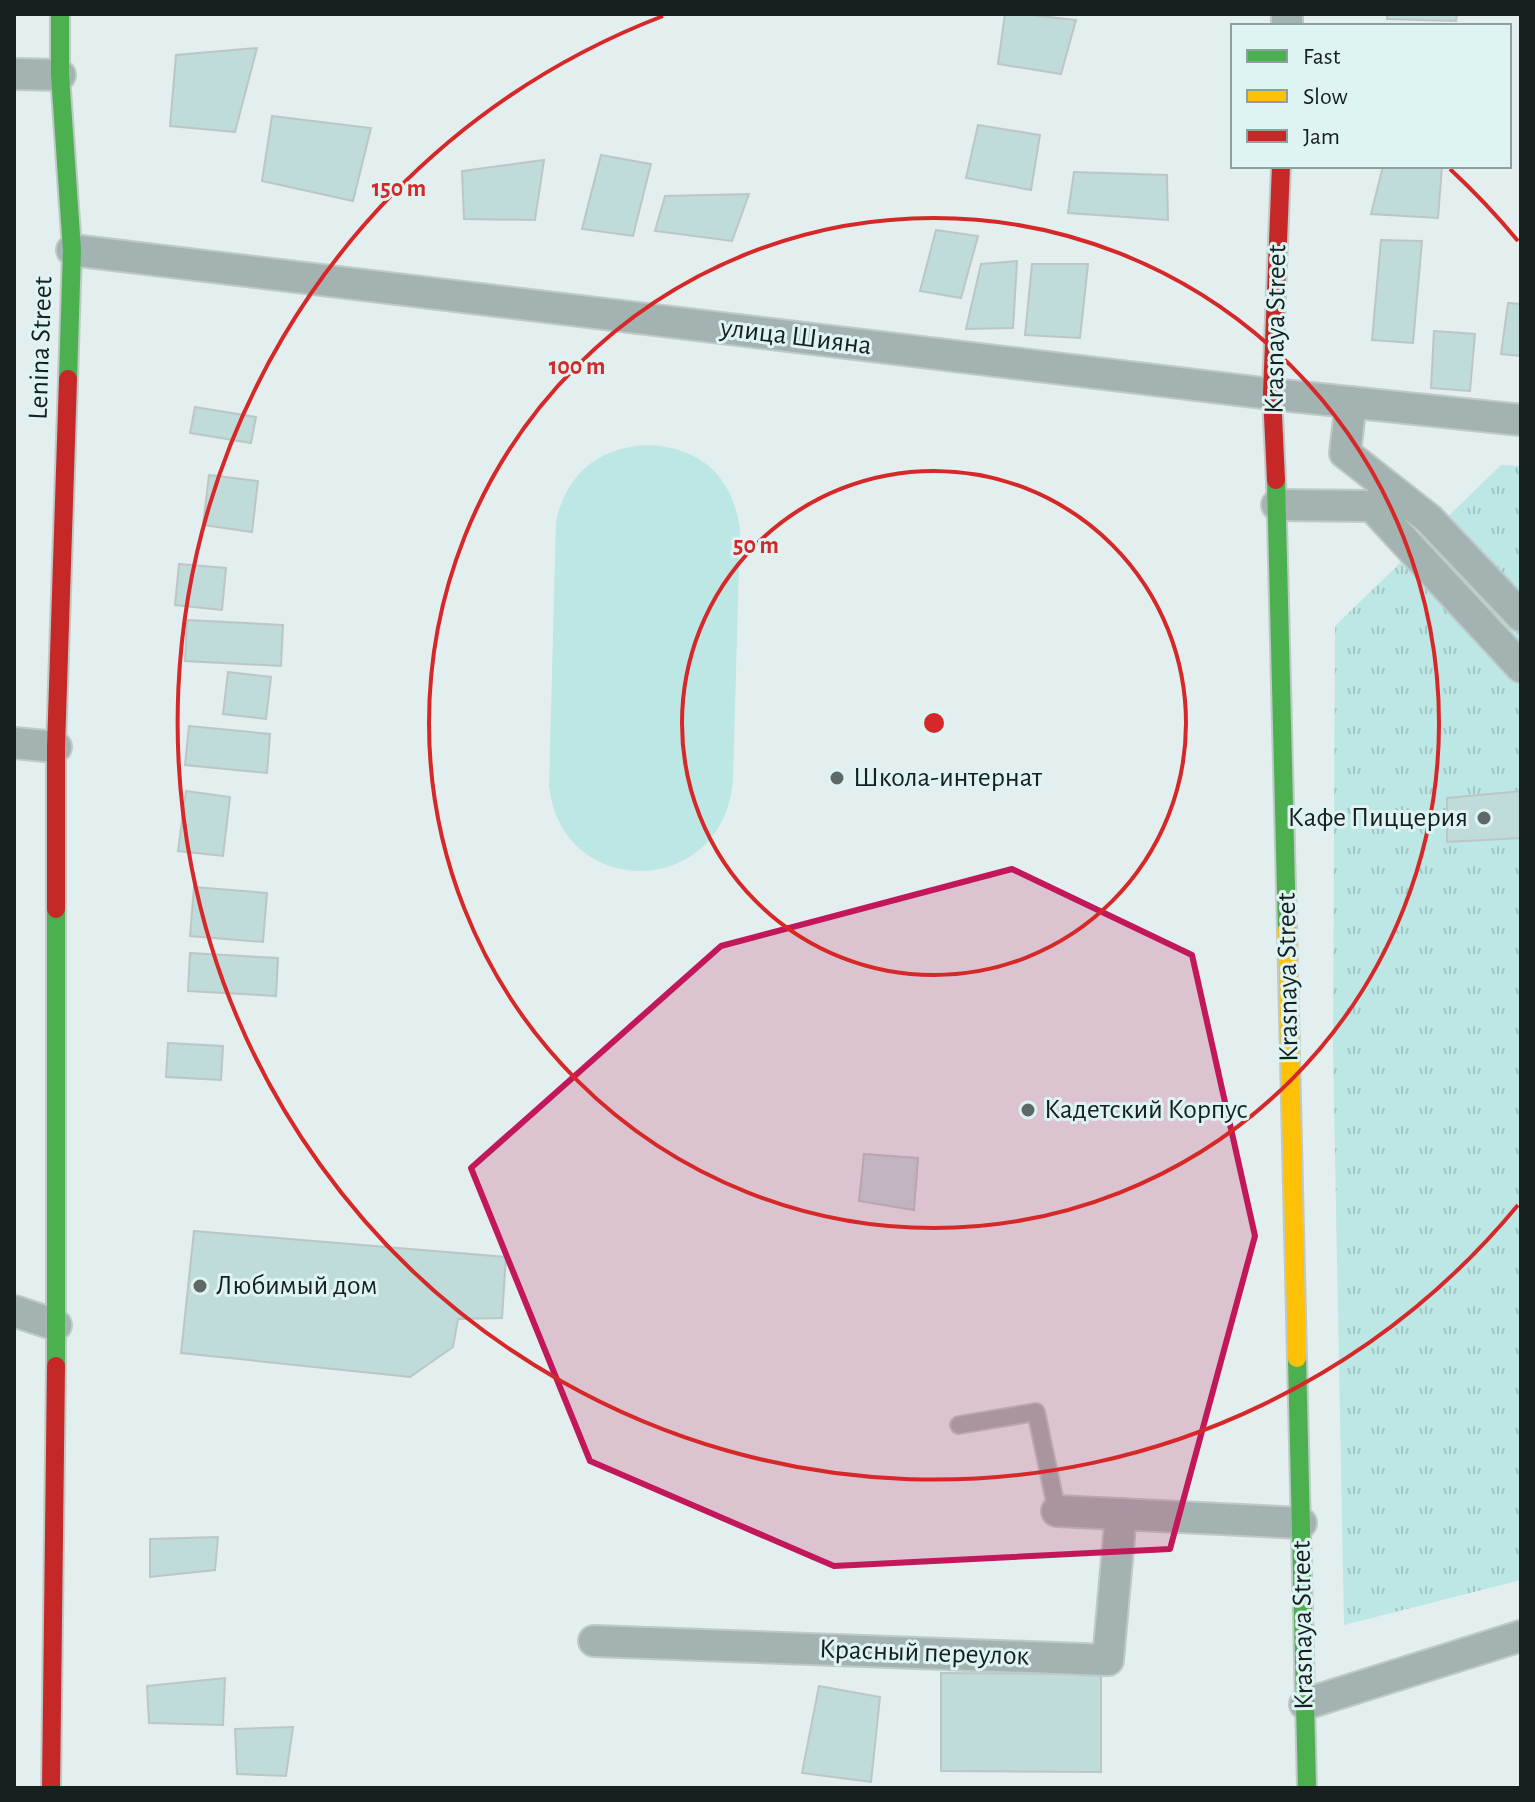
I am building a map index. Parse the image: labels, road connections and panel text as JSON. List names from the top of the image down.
{
  "streets": {
    "main road": ["Krasnaya Street", "Lenina Street"],
    "street": ["улица Шияна", "Красный переулок"]
  },
  "crossings": [
    ["Krasnaya Street", "улица Шияна"],
    ["улица Шияна", "Lenina Street"]
  ],
  "places": [
    "Школа-интернат",
    "Кафе Пиццерия",
    "Кадетский Корпус",
    "Любимый дом"
  ],
  "legend": ["Fast", "Slow", "Jam"],
  "rings": ["150 m", "100 m", "50 m"]
}
